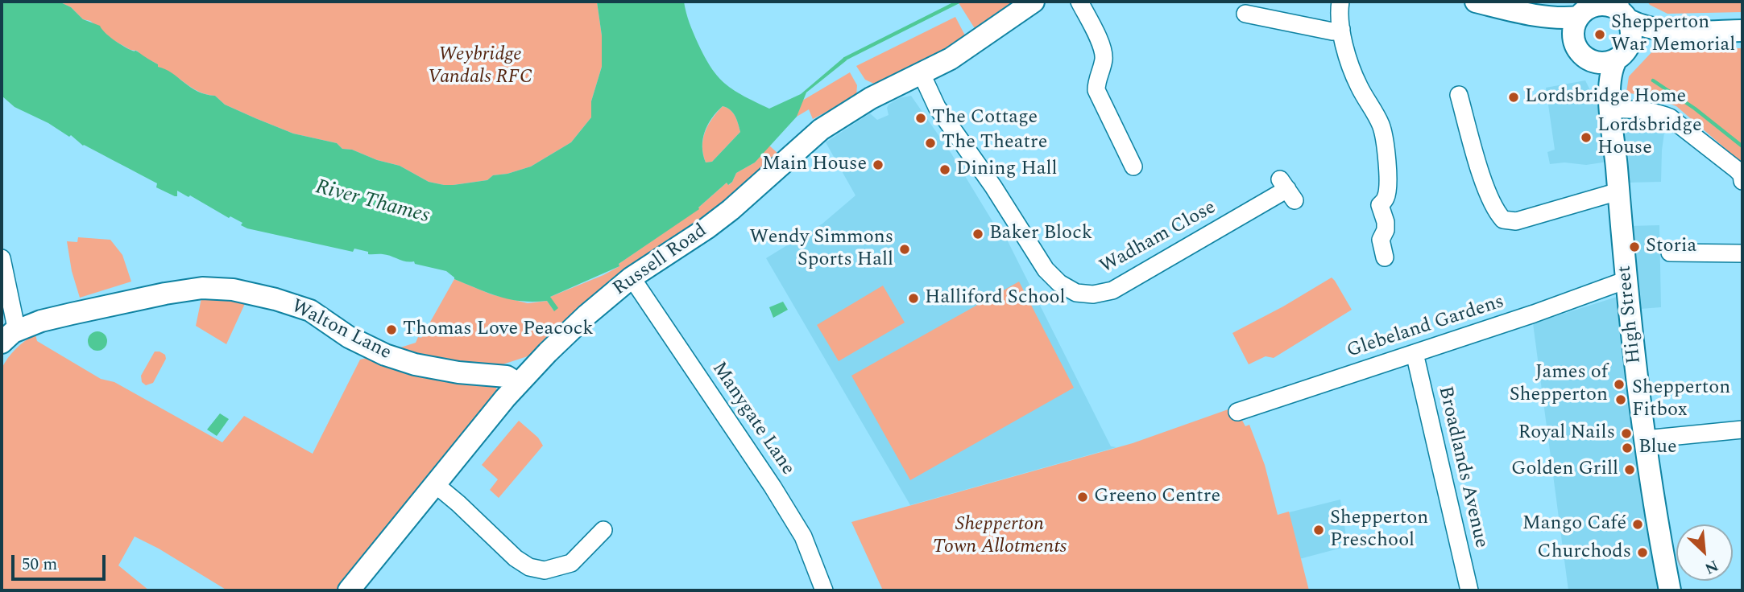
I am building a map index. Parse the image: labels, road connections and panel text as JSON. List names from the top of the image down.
{
  "streets": {
    "main road": ["Russell Road", "High Street", "Walton Lane"],
    "street": [
      "Wadham Close",
      "Glebeland Gardens",
      "Manygate Lane",
      "Broadlands Avenue"
    ]
  },
  "crossings": [
    ["Wadham Close", "Russell Road"],
    ["Russell Road", "Walton Lane"],
    ["Russell Road", "Manygate Lane"],
    ["High Street", "Glebeland Gardens"],
    ["Glebeland Gardens", "Broadlands Avenue"]
  ],
  "water": ["River Thames"],
  "parks": ["Weybridge Vandals RFC", "Shepperton Town Allotments"],
  "places": [
    "Shepperton War Memorial",
    "Lordsbridge Home",
    "The Cottage",
    "Lordsbridge House",
    "The Theatre",
    "Main House",
    "Dining Hall",
    "Baker Block",
    "Storia",
    "Wendy Simmons Sports Hall",
    "Halliford School",
    "Thomas Love Peacock",
    "James of Shepperton",
    "Shepperton Fitbox",
    "Royal Nails",
    "Blue",
    "Golden Grill",
    "Greeno Centre",
    "Mango Café",
    "Shepperton Preschool",
    "Churchods"
  ],
  "scale_bar": "50 m",
  "north": "bottom right"
}
